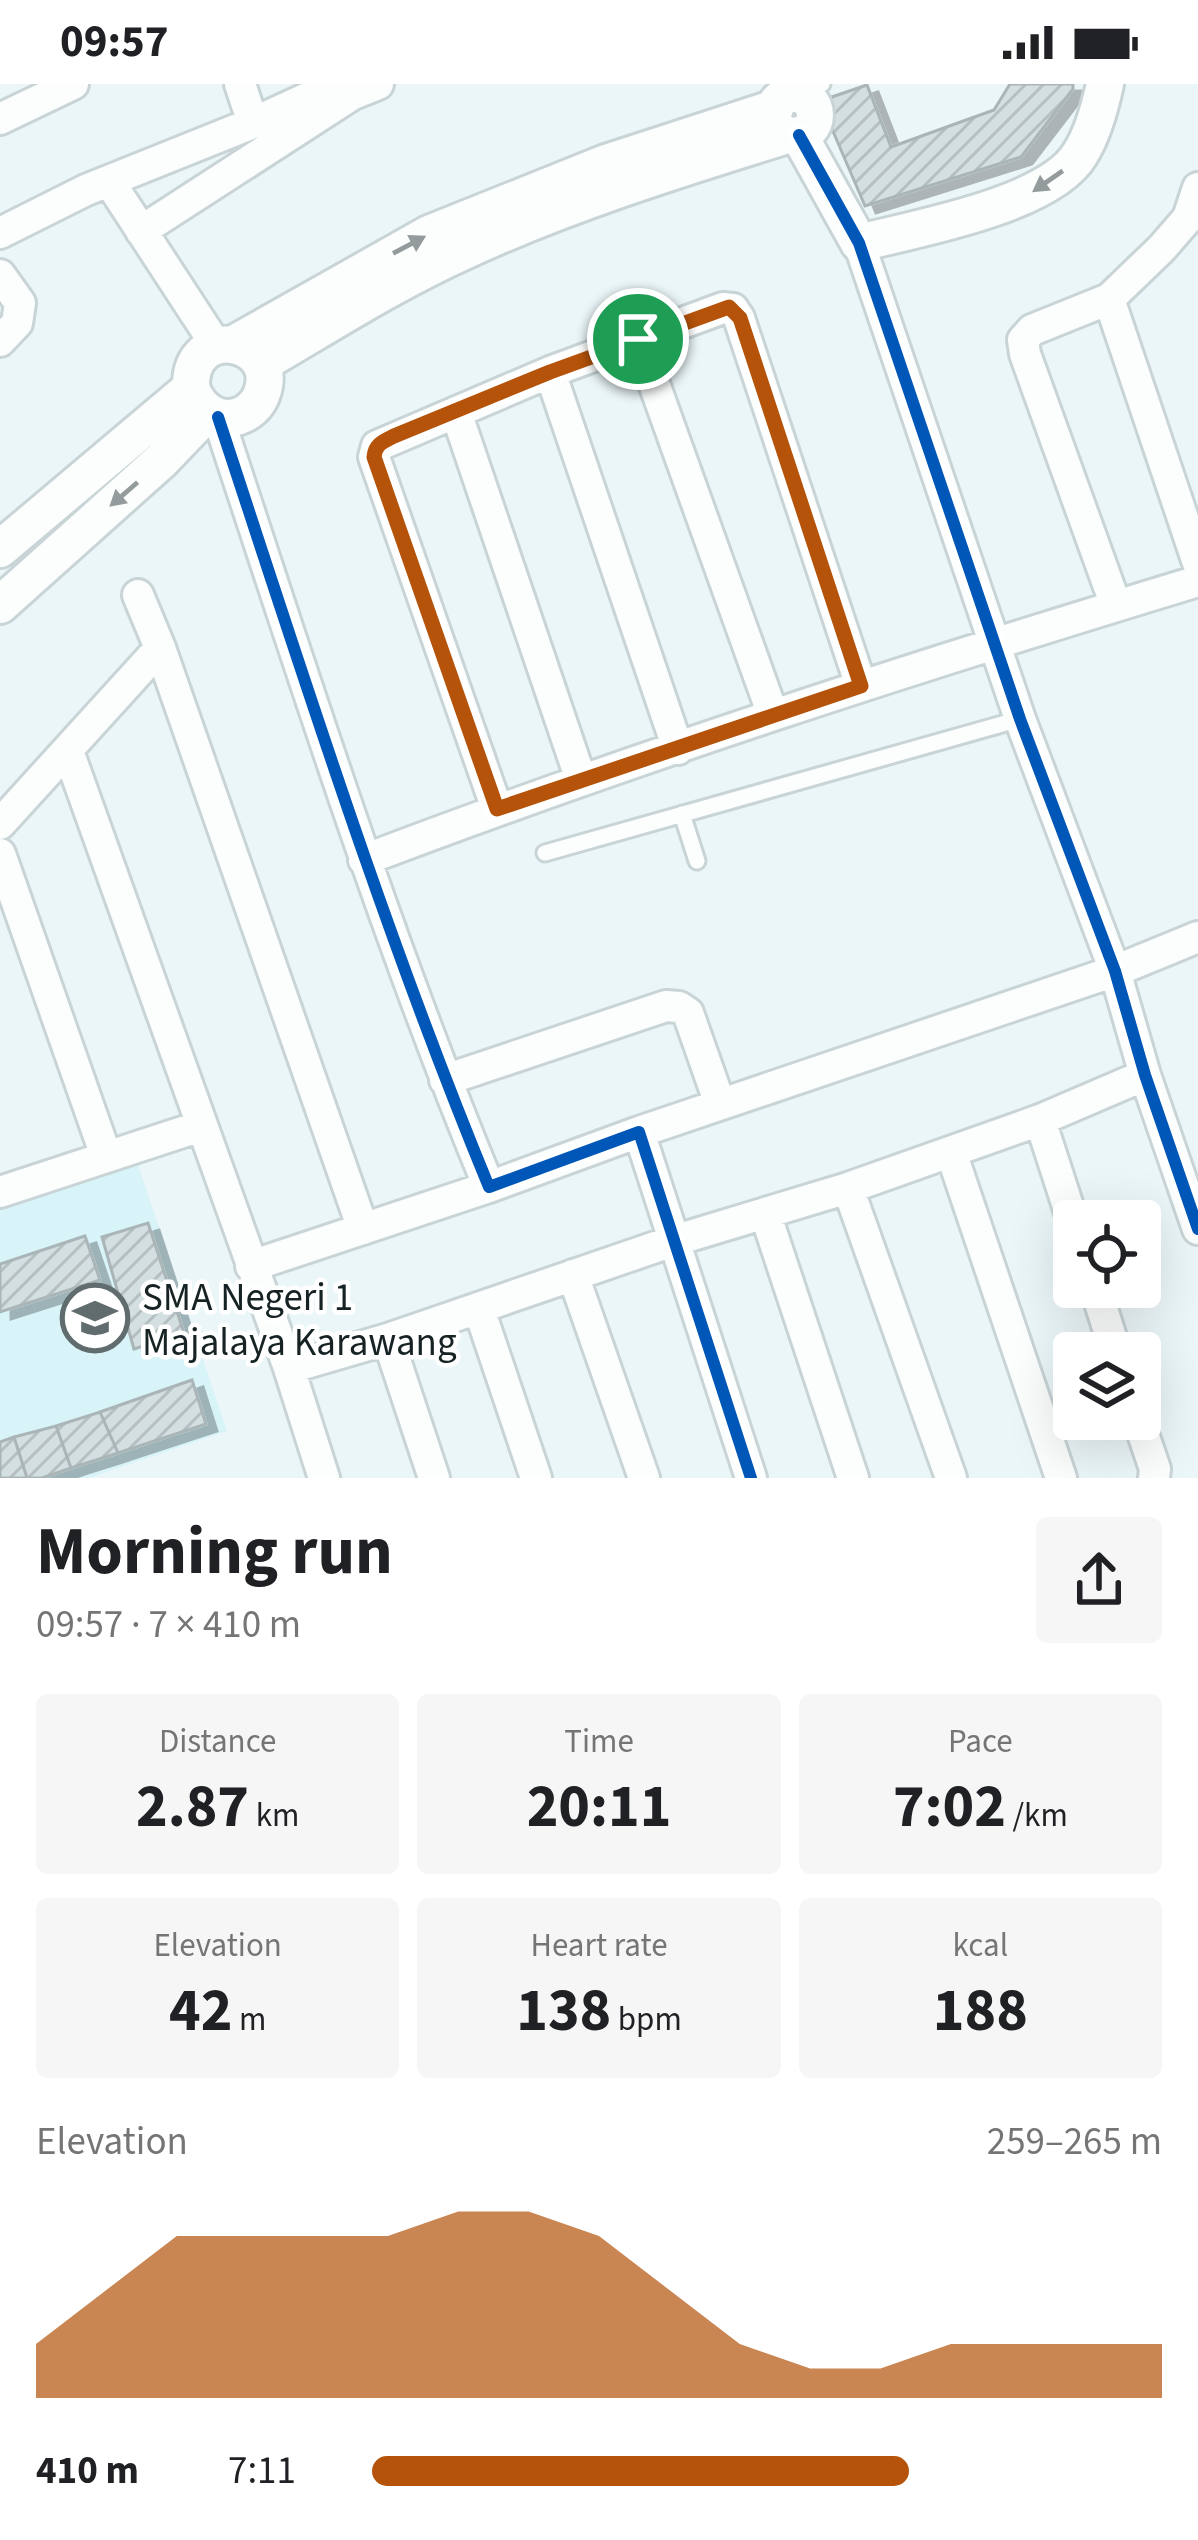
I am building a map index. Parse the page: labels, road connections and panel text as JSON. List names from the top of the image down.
{
  "places": {
    "school or university": ["SMA Negeri 1 Majalaya Karawang"]
  },
  "page": {
    "status": "09:57",
    "heading": ["Morning run", "09:57 · 7 × 410 m"],
    "stats": [
      ["Distance", "2.87 km"],
      ["Time", "20:11"],
      ["Pace", "7:02 /km"],
      ["Elevation", "42 m"],
      ["Heart rate", "138 bpm"],
      ["kcal", "188"]
    ],
    "chart": ["Elevation", "259–265 m"],
    "list": [
      {
        "name": "410 m",
        "note": "7:11"
      }
    ]
  }
}
